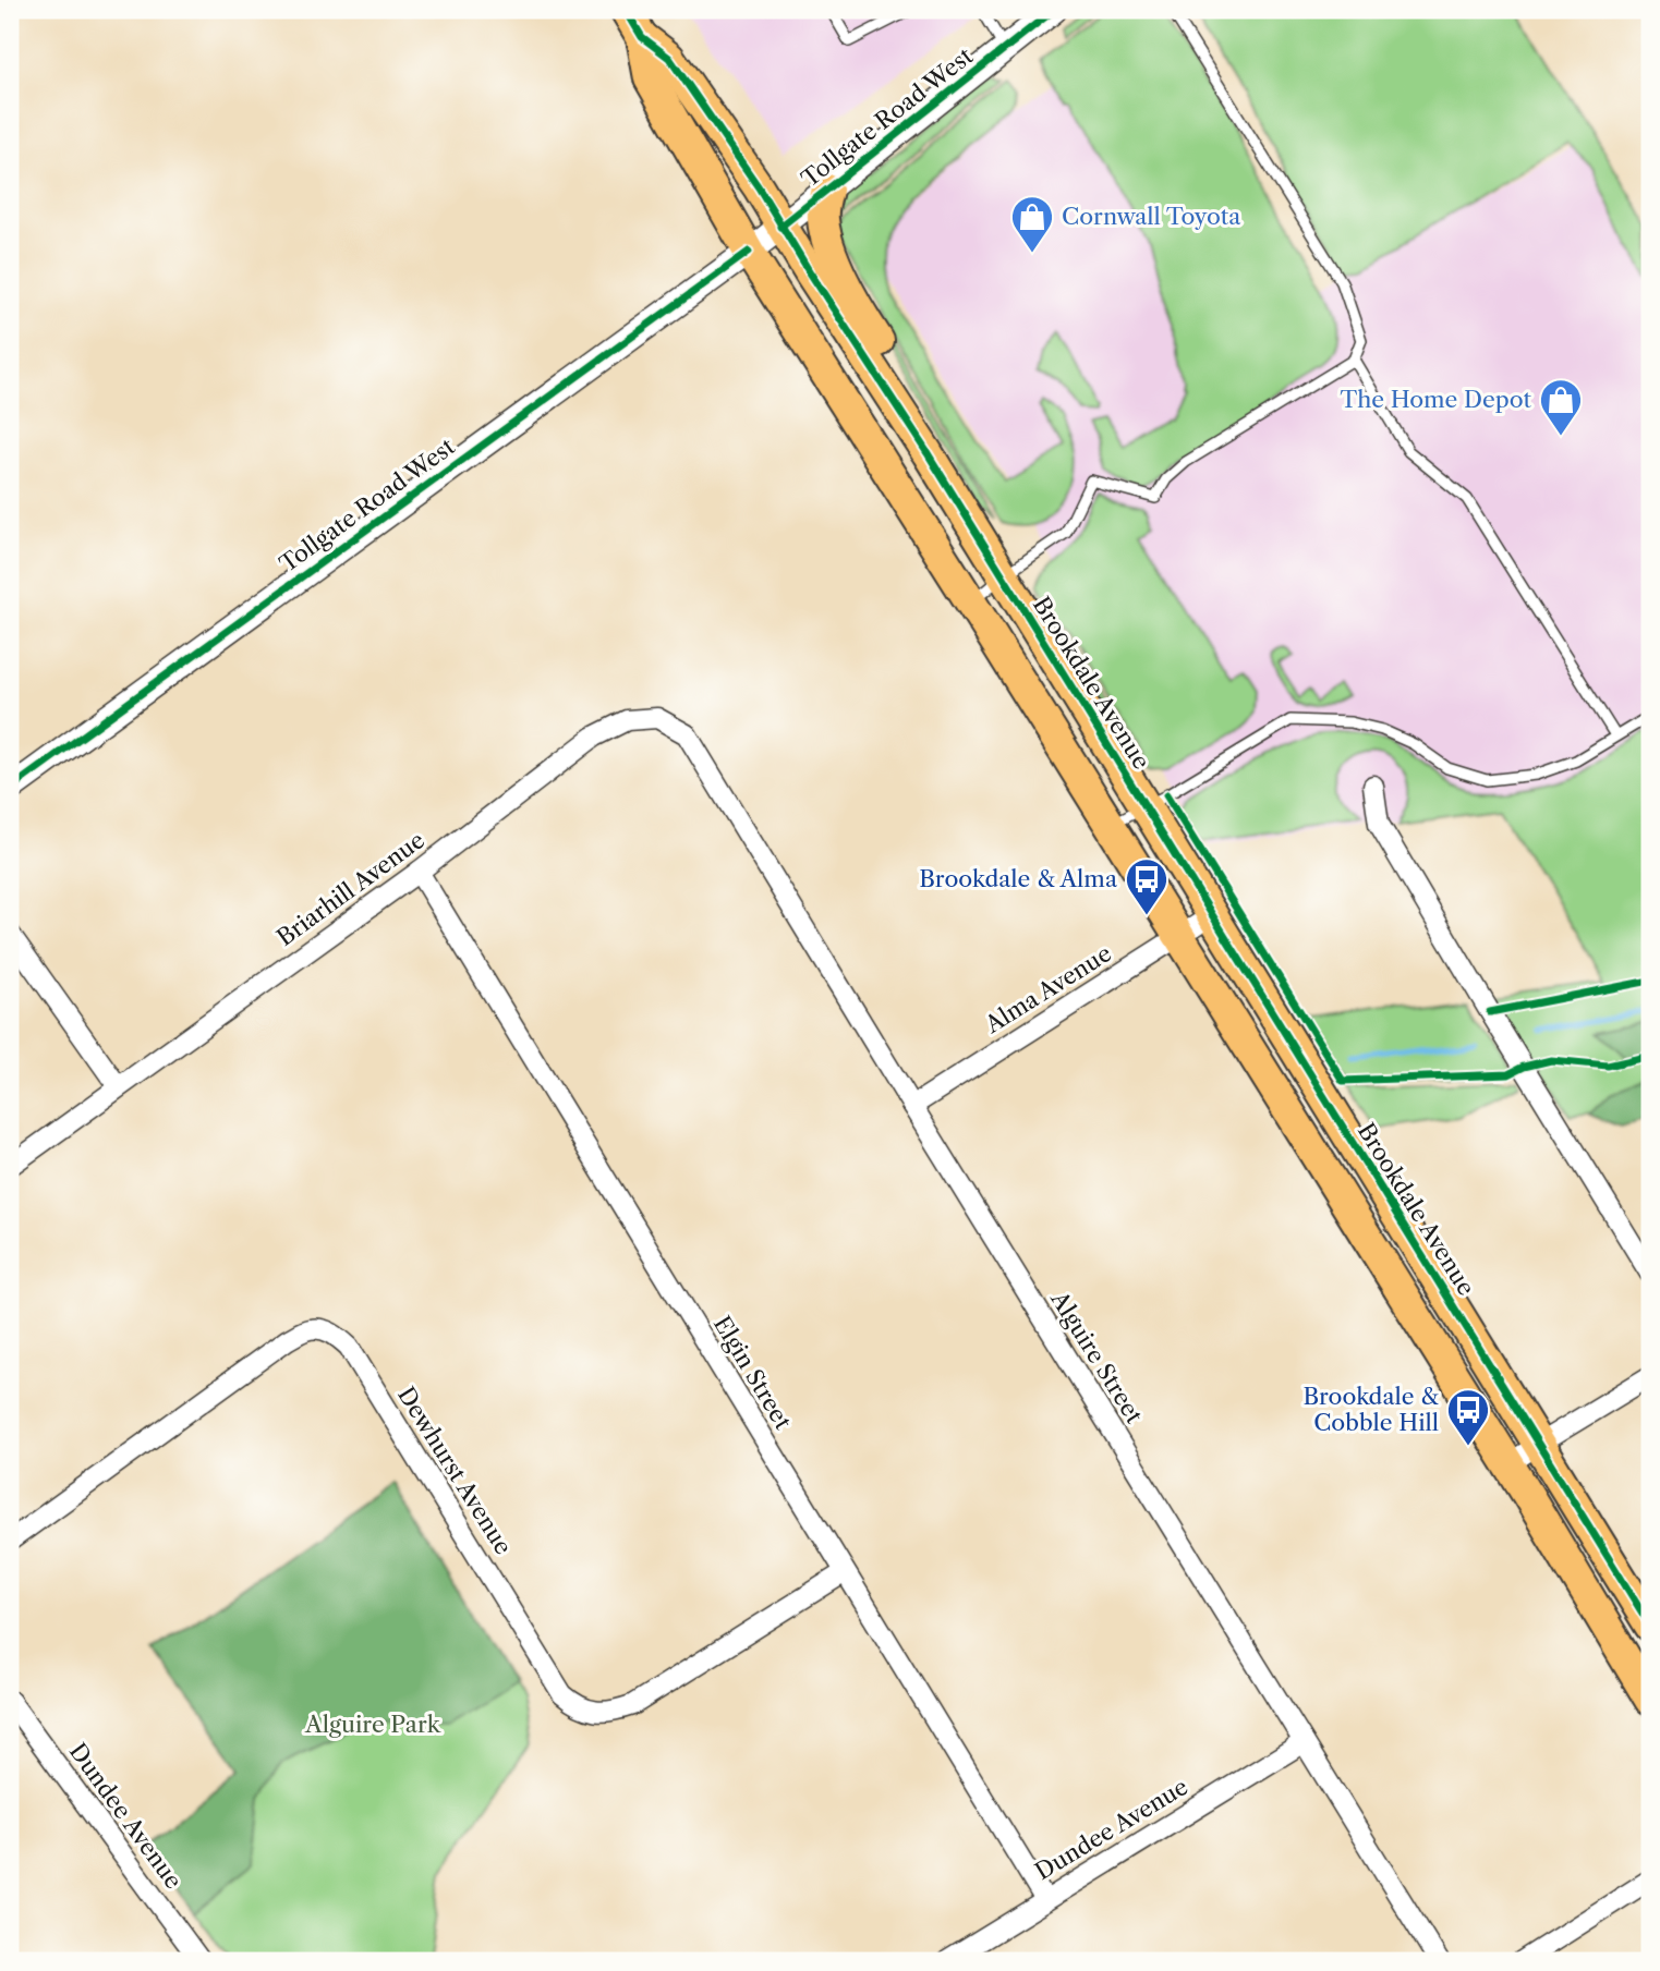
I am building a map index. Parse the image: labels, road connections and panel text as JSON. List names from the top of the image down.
{
  "streets": {
    "main road": ["Brookdale Avenue"],
    "street": [
      "Tollgate Road West",
      "Briarhill Avenue",
      "Alma Avenue",
      "Alguire Street",
      "Elgin Street",
      "Dewhurst Avenue",
      "Dundee Avenue"
    ]
  },
  "crossings": [
    ["Tollgate Road West", "Brookdale Avenue"],
    ["Brookdale Avenue", "Alma Avenue"],
    ["Briarhill Avenue", "Alguire Street"],
    ["Briarhill Avenue", "Elgin Street"],
    ["Alma Avenue", "Alguire Street"],
    ["Alguire Street", "Dundee Avenue"],
    ["Elgin Street", "Dewhurst Avenue"],
    ["Elgin Street", "Dundee Avenue"]
  ],
  "parks": ["Alguire Park"],
  "places": {
    "shop": ["Cornwall Toyota", "The Home Depot"],
    "bus stop": ["Brookdale & Alma", "Brookdale & Cobble Hill"]
  }
}
